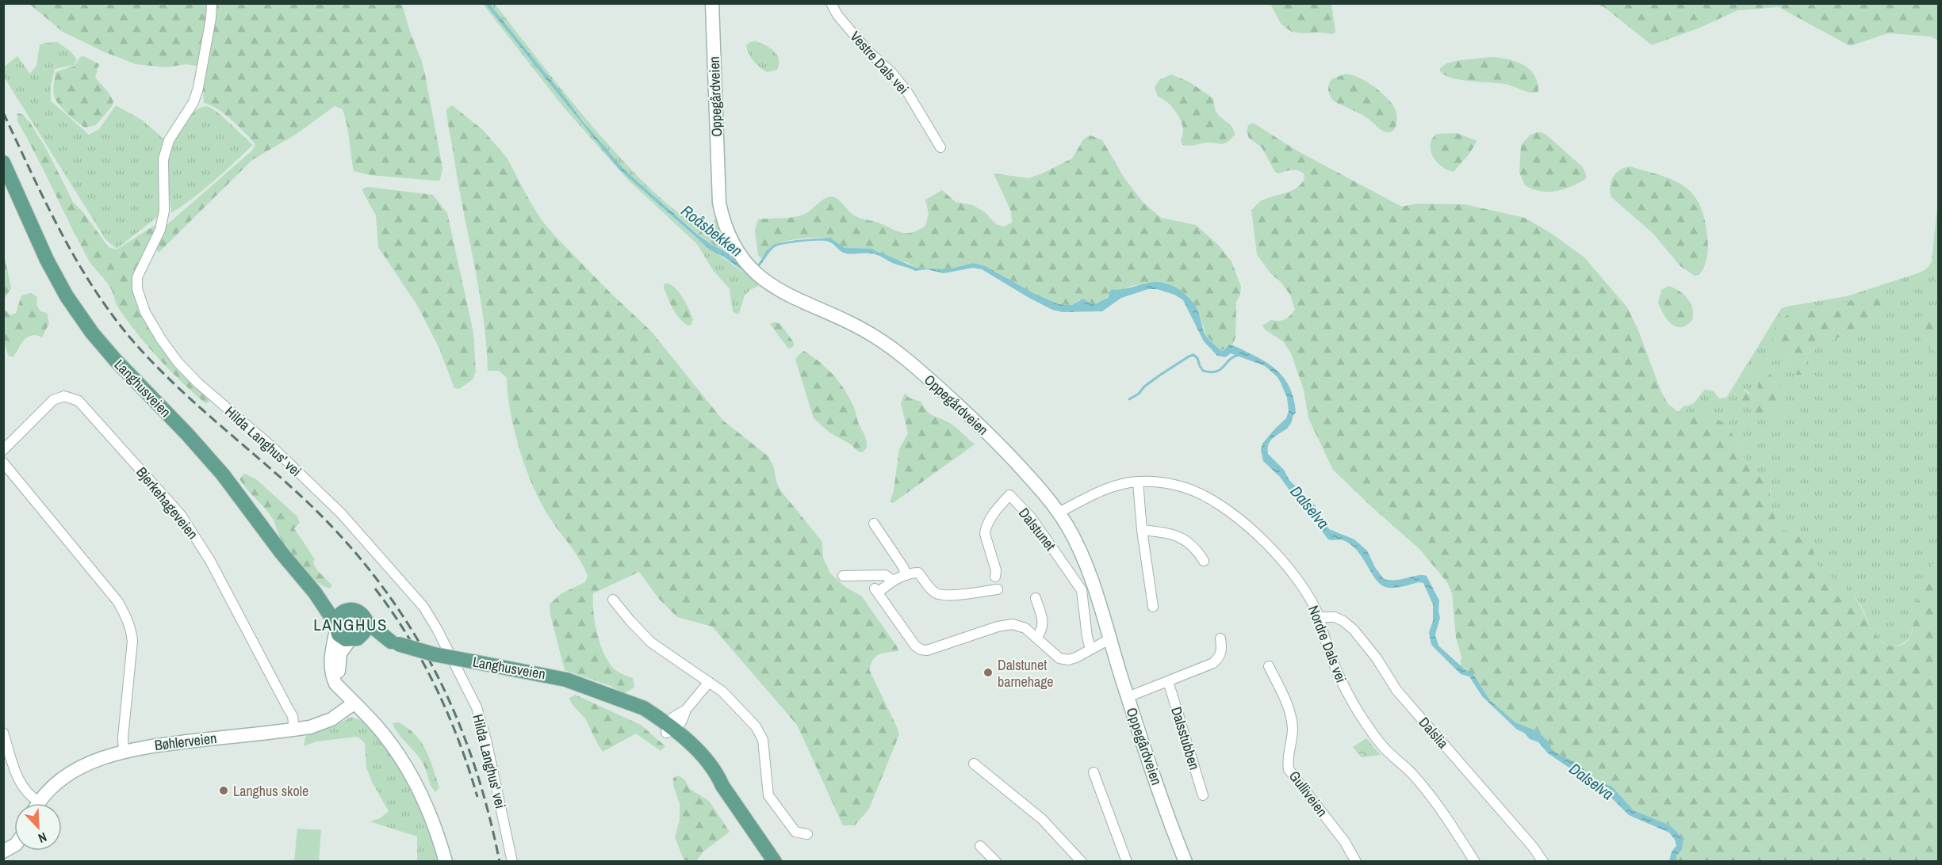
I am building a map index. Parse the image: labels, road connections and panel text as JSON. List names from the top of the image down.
{
  "streets": {
    "main road": ["Oppegårdveien", "Langhusveien", "Bøhlerveien"],
    "street": [
      "Vestre Dals vei",
      "Hilda Langhus' vei",
      "Bjerkehageveien",
      "Dalstunet",
      "Nordre Dals vei",
      "Dalslia",
      "Dalsstubben",
      "Gulliveien"
    ]
  },
  "crossings": [
    ["Oppegårdveien", "Nordre Dals vei"],
    ["Bjerkehageveien", "Bøhlerveien"],
    ["Nordre Dals vei", "Dalslia"]
  ],
  "districts": ["LANGHUS"],
  "water": ["Roåsbekken", "Dalselva"],
  "places": ["Dalstunet barnehage", "Langhus skole"],
  "north": "bottom right"
}
